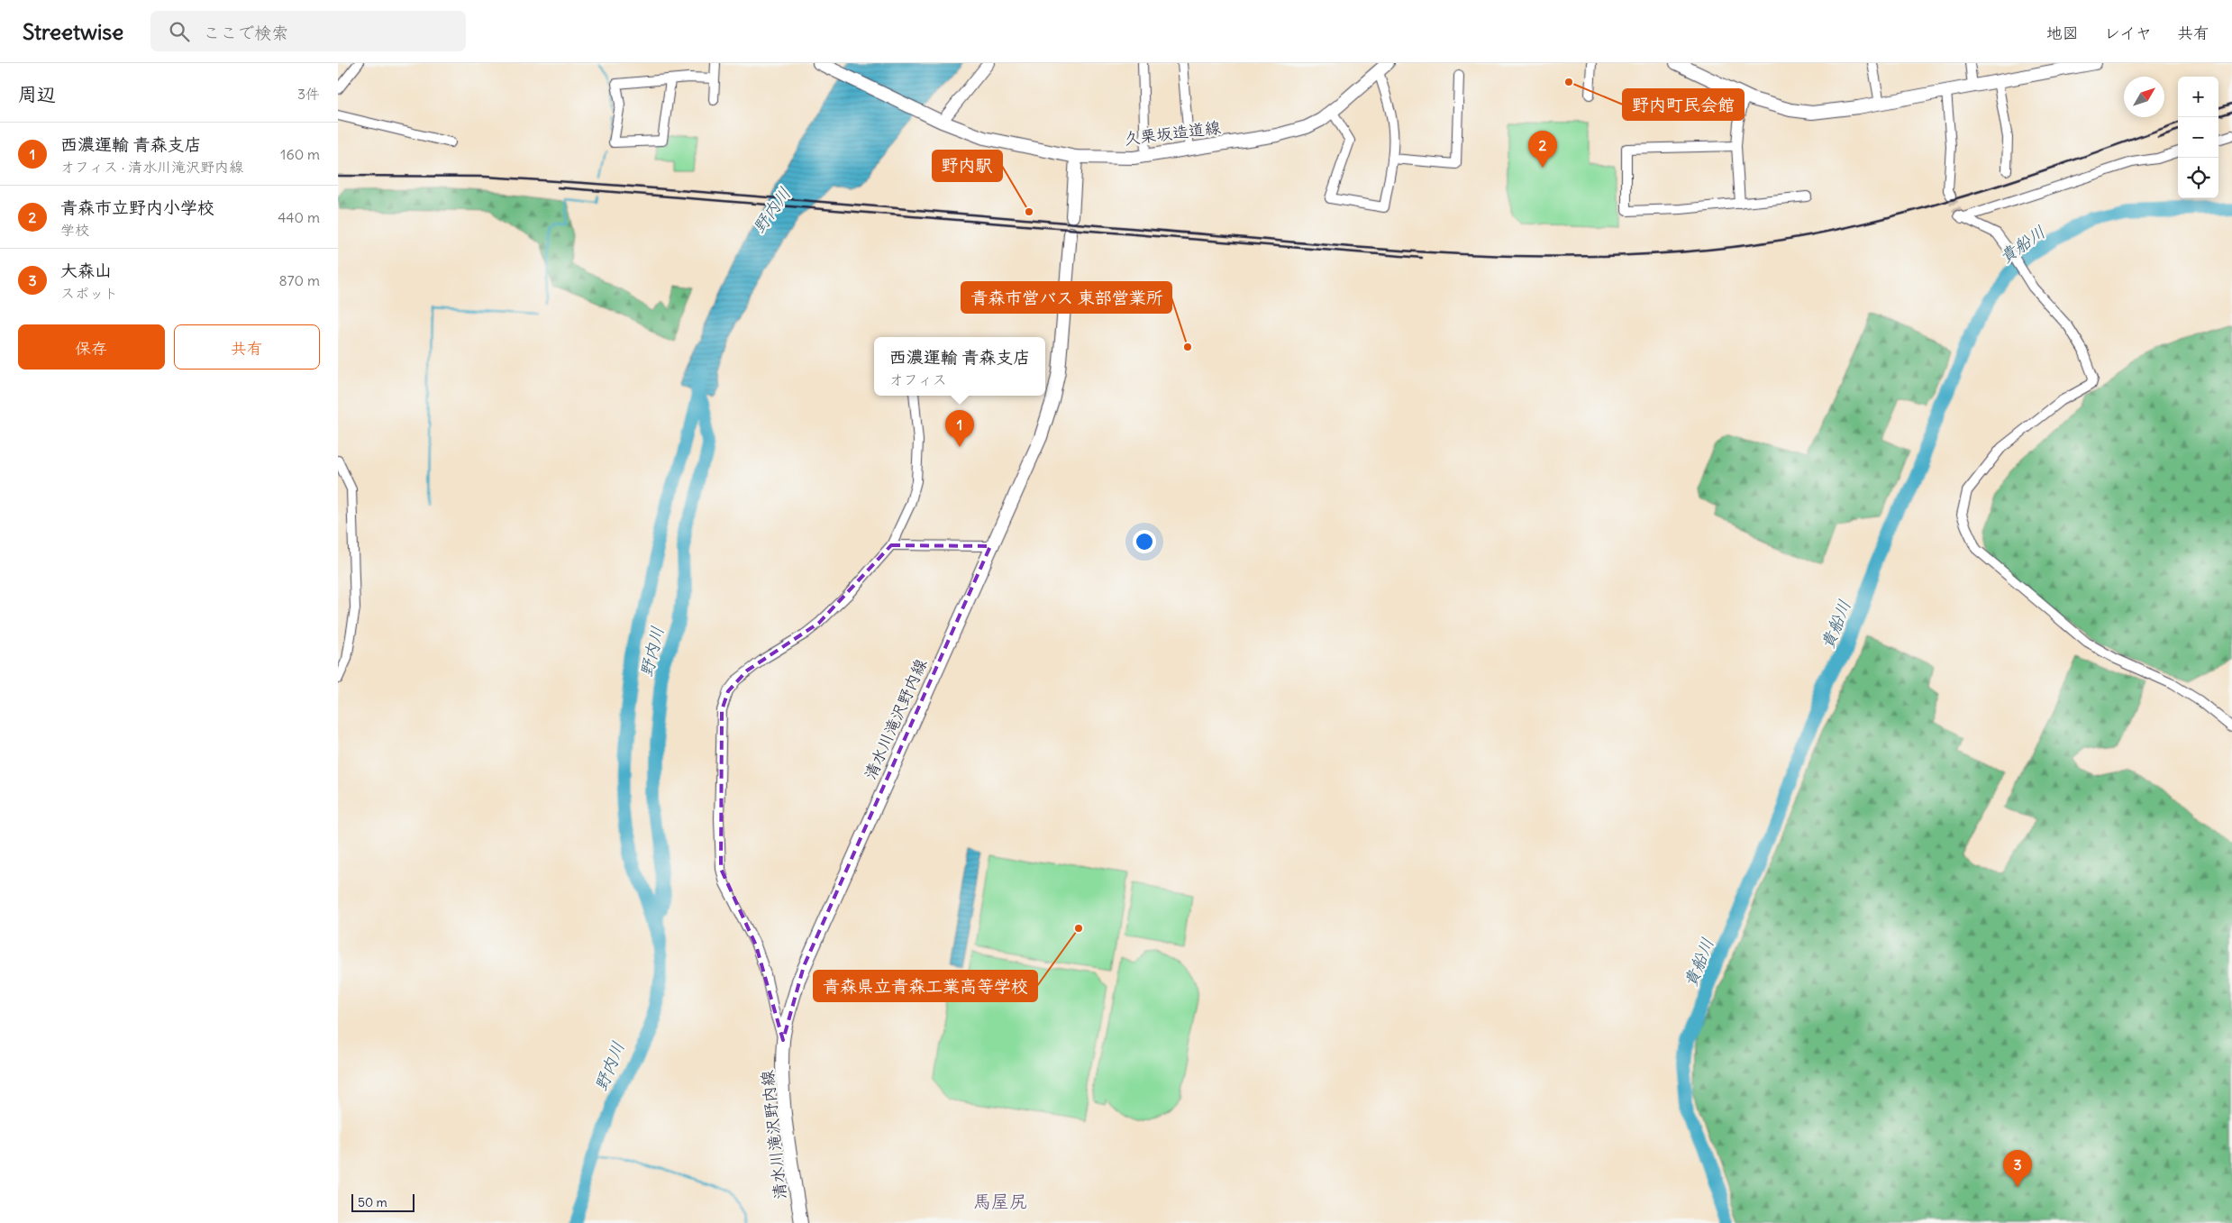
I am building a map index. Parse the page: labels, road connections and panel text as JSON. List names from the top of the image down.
{
  "streets": {
    "main road": ["久栗坂造道線", "清水川滝沢野内線"]
  },
  "districts": ["馬屋尻"],
  "water": ["野内川", "貴船川"],
  "places": [
    "野内町民会館",
    "野内駅",
    "青森市営バス 東部営業所",
    "青森県立青森工業高等学校"
  ],
  "scale_bar": "50 m",
  "north": "top right",
  "page": {
    "header": "Streetwise",
    "search": "ここで検索",
    "nav": ["地図", "レイヤ", "共有"],
    "heading": ["周辺", "3件"],
    "map_buttons": ["+", "−"],
    "list": [
      {
        "mark": "1",
        "name": "西濃運輸 青森支店",
        "note": "オフィス · 清水川滝沢野内線",
        "value": "160 m"
      },
      {
        "mark": "2",
        "name": "青森市立野内小学校",
        "note": "学校",
        "value": "440 m"
      },
      {
        "mark": "3",
        "name": "大森山",
        "note": "スポット",
        "value": "870 m"
      }
    ],
    "pins": ["2", "1", "3"],
    "buttons": ["保存", "共有"],
    "popup": ["西濃運輸 青森支店", "オフィス"],
    "scale": "50 m"
  }
}
